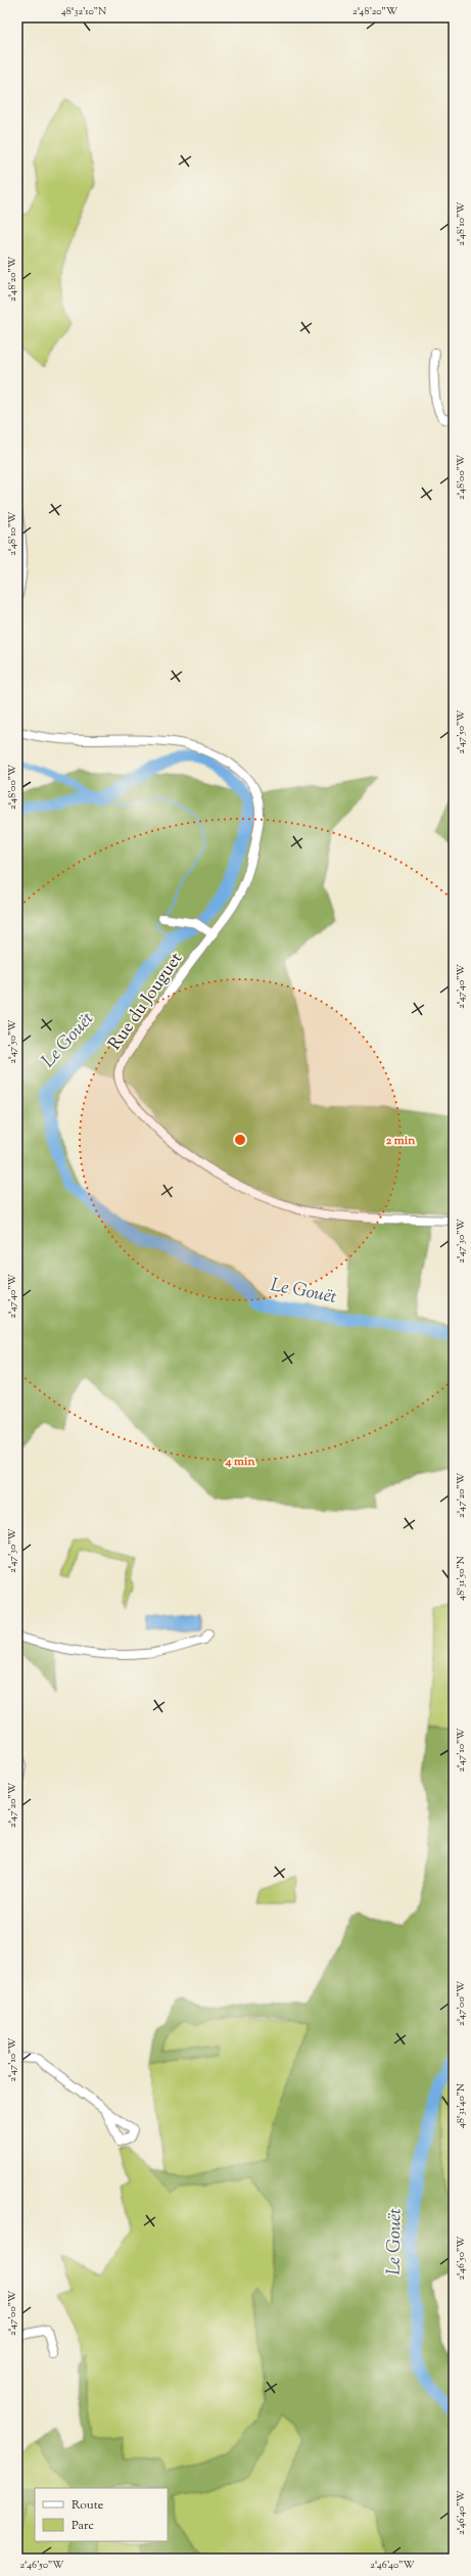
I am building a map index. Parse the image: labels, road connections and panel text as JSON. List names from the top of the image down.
{
  "streets": {
    "street": ["Rue du Jouguet"]
  },
  "water": ["Le Gouët"],
  "legend": ["Route", "Parc"],
  "coordinates": [
    "48°32'10\"N",
    "2°48'20\"W",
    "2°48'10\"W",
    "2°48'00\"W",
    "2°47'50\"W",
    "2°47'40\"W",
    "2°47'30\"W",
    "2°47'20\"W",
    "48°31'50\"N",
    "2°47'10\"W",
    "2°47'00\"W",
    "48°31'40\"N",
    "2°46'50\"W",
    "2°46'40\"W"
  ],
  "rings": ["2 min", "4 min"]
}
